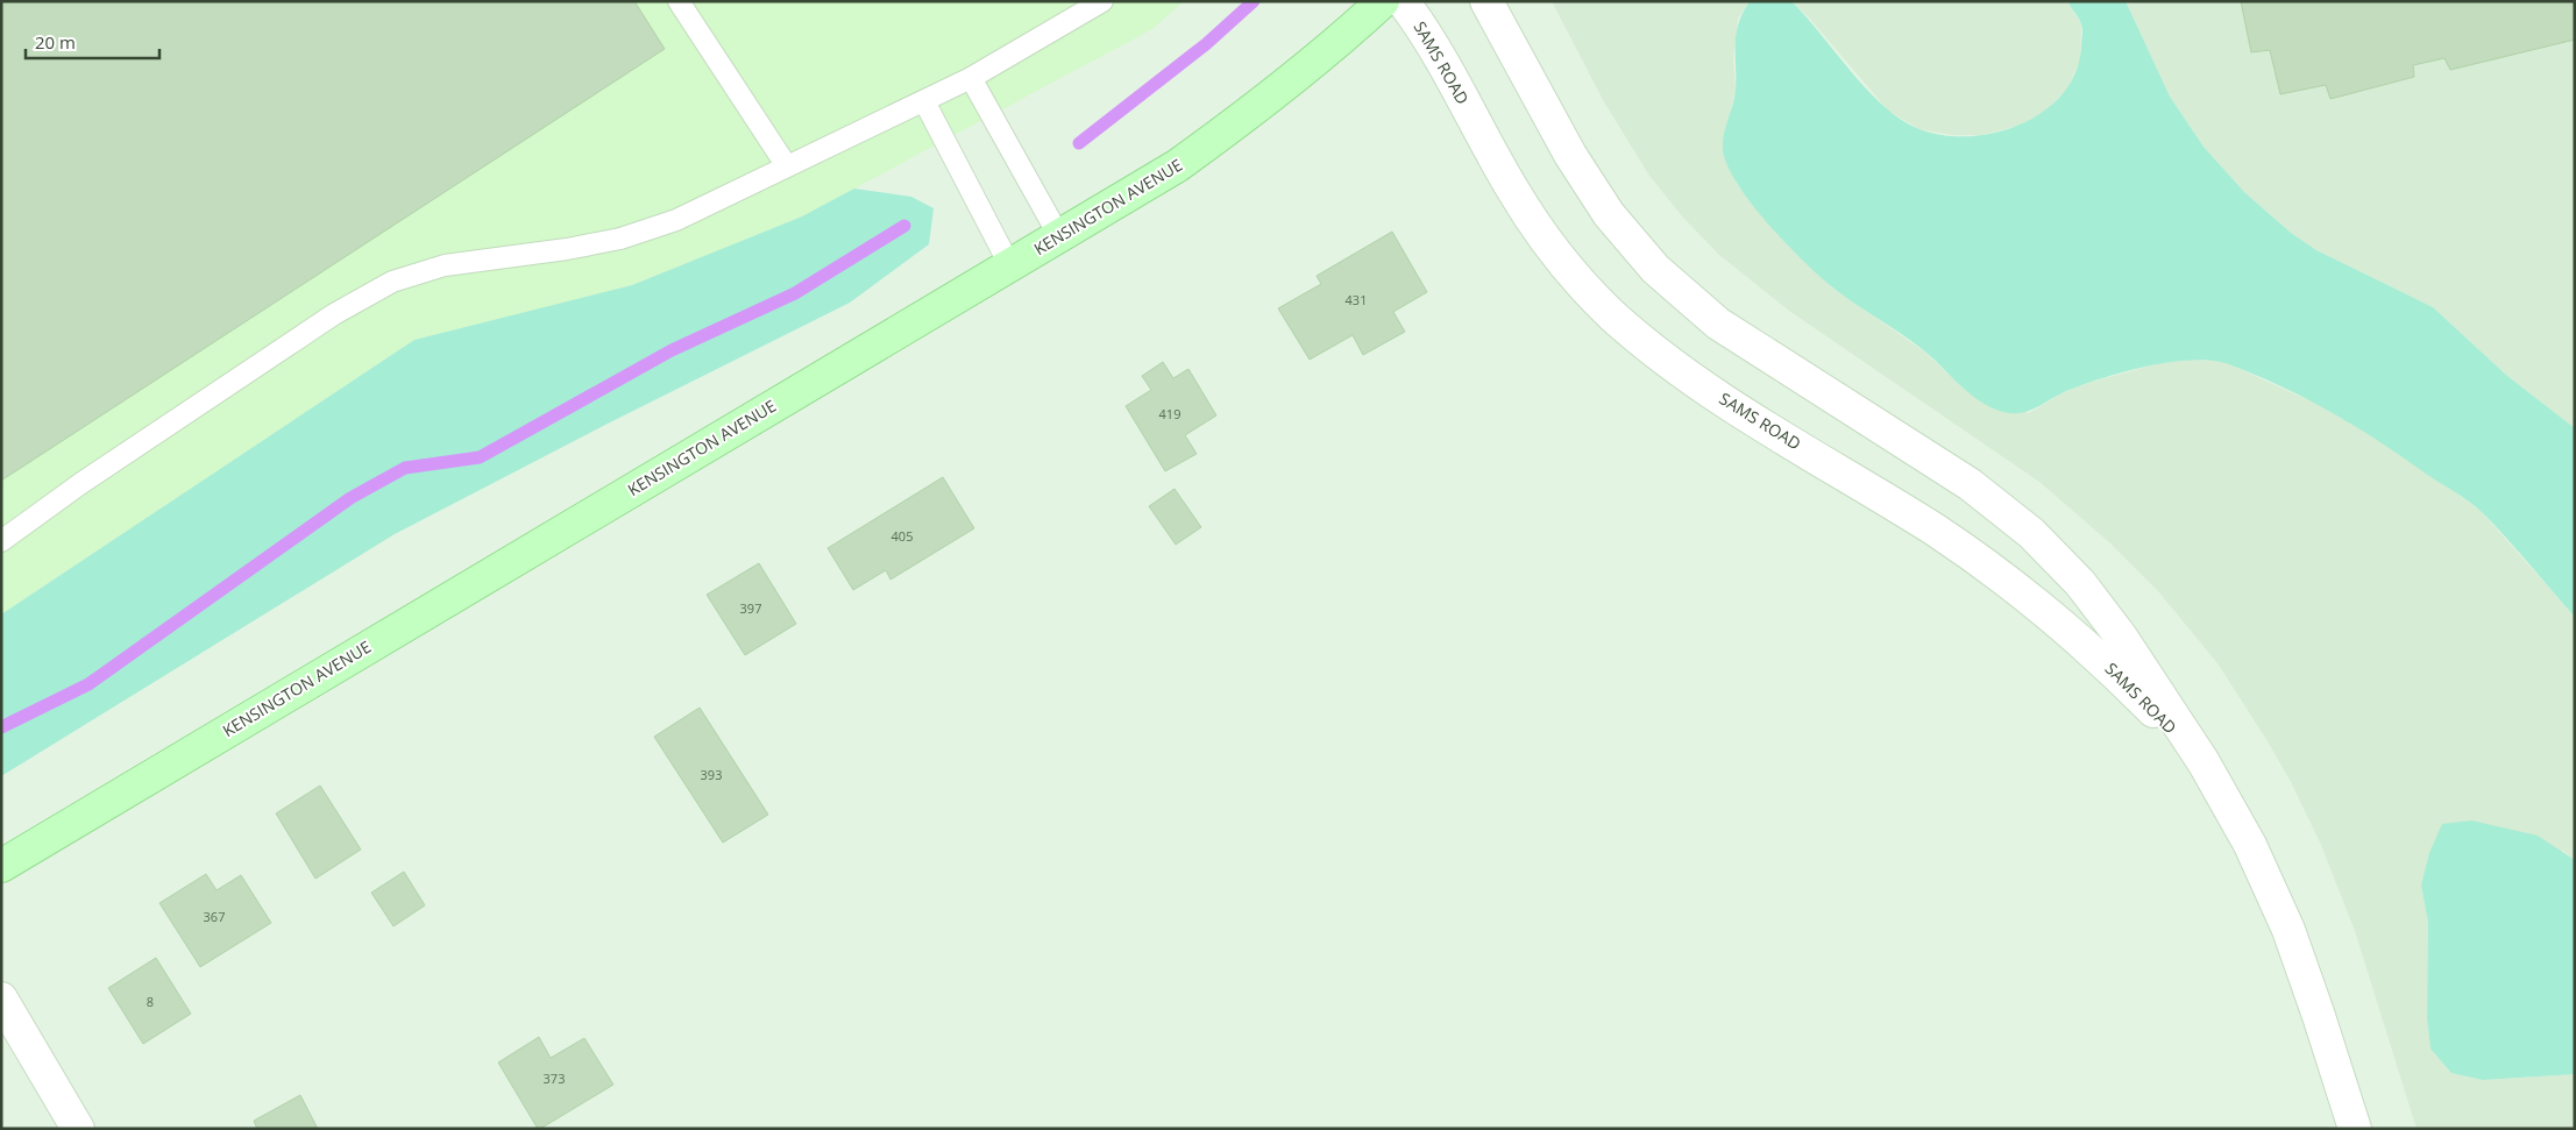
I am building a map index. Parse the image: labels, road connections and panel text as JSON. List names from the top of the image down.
{
  "streets": {
    "main road": ["KENSINGTON AVENUE"],
    "street": ["SAMS ROAD"]
  },
  "house_numbers": [
    "431",
    "419",
    "405",
    "397",
    "393",
    "367",
    "8",
    "373"
  ],
  "scale_bar": "20 m"
}
